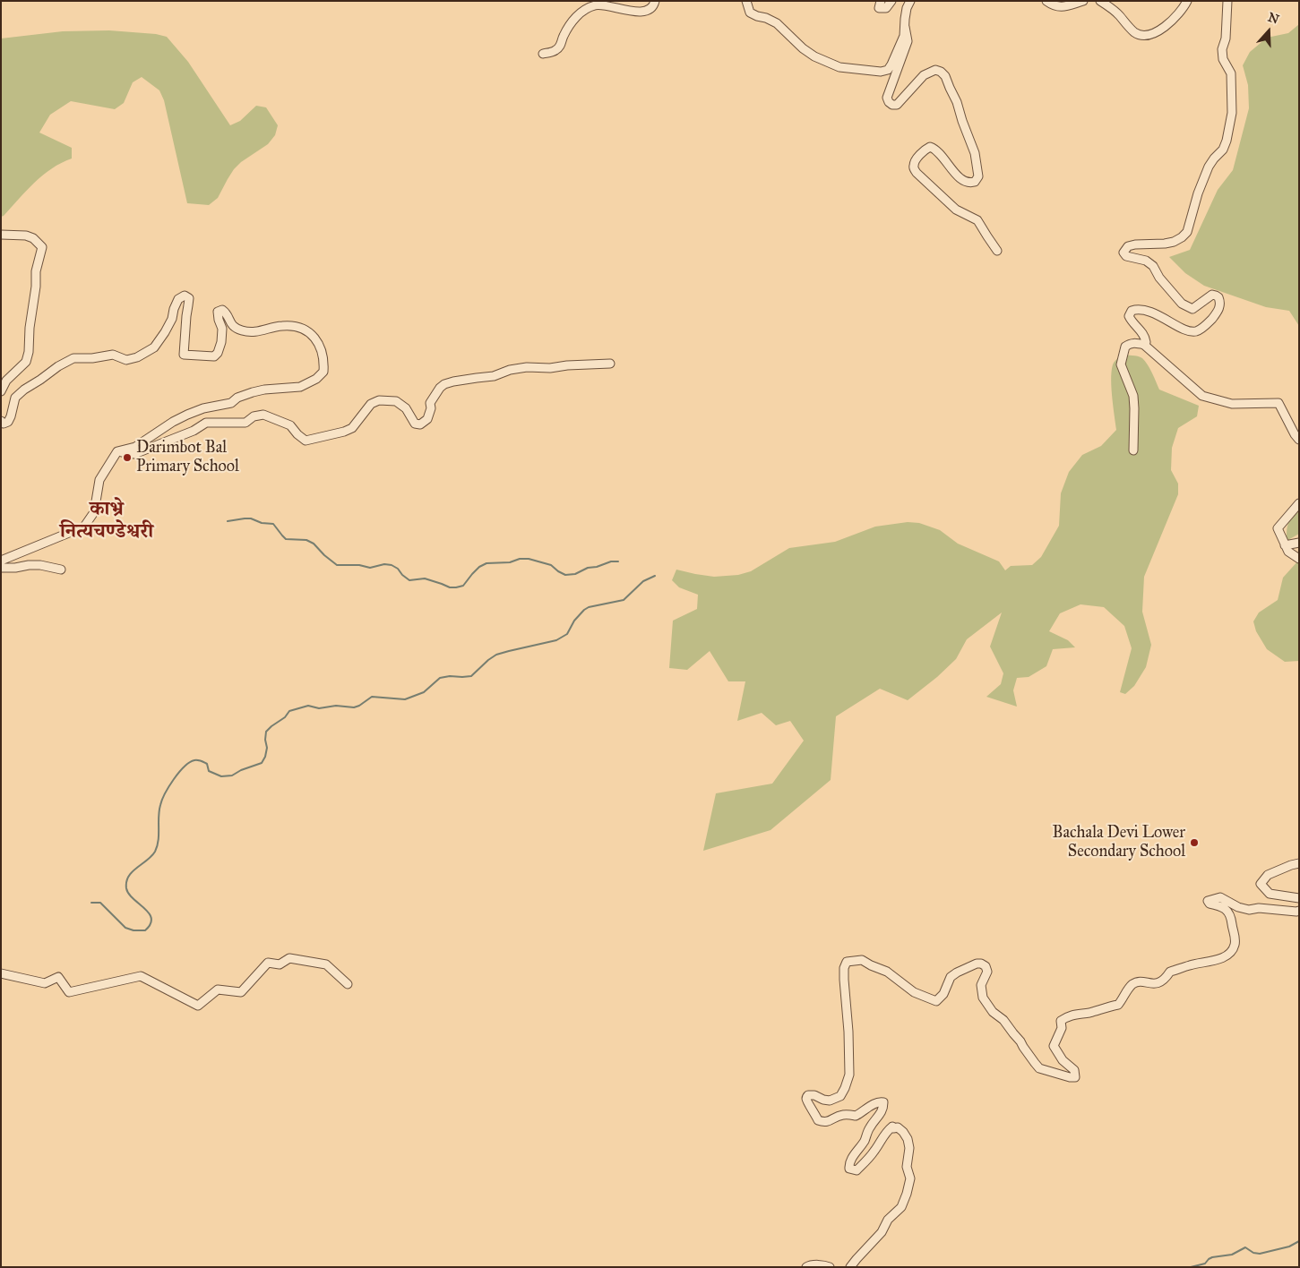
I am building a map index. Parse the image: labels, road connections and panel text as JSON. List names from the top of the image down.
{
  "districts": ["काभ्रे नित्यचण्डेश्वरी"],
  "places": ["Darimbot Bal Primary School", "Bachala Devi Lower Secondary School"],
  "north": "top"
}
